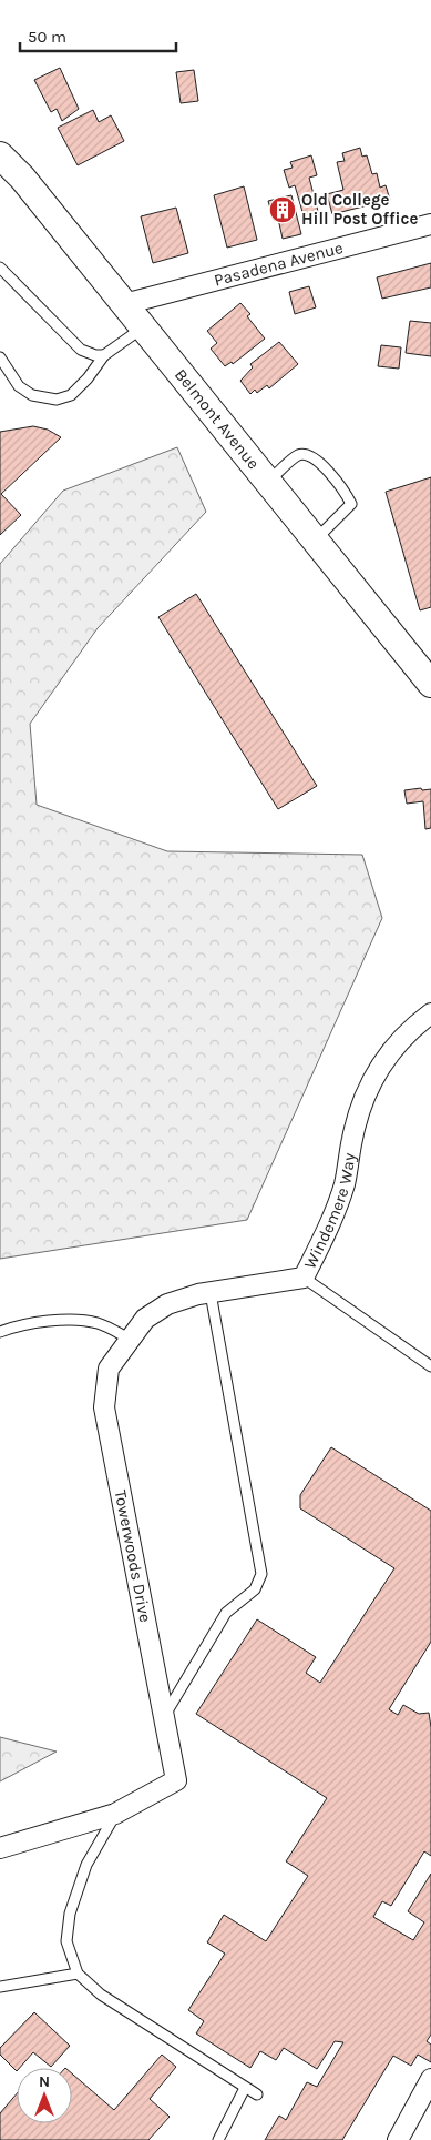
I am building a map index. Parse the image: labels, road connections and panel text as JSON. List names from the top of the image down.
{
  "streets": {
    "street": [
      "Pasadena Avenue",
      "Belmont Avenue",
      "Windemere Way",
      "Towerwoods Drive"
    ]
  },
  "crossings": [
    ["Pasadena Avenue", "Belmont Avenue"],
    ["Windemere Way", "Towerwoods Drive"]
  ],
  "places": {
    "building": ["Old College Hill Post Office"]
  },
  "scale_bar": "50 m",
  "north": "top"
}
